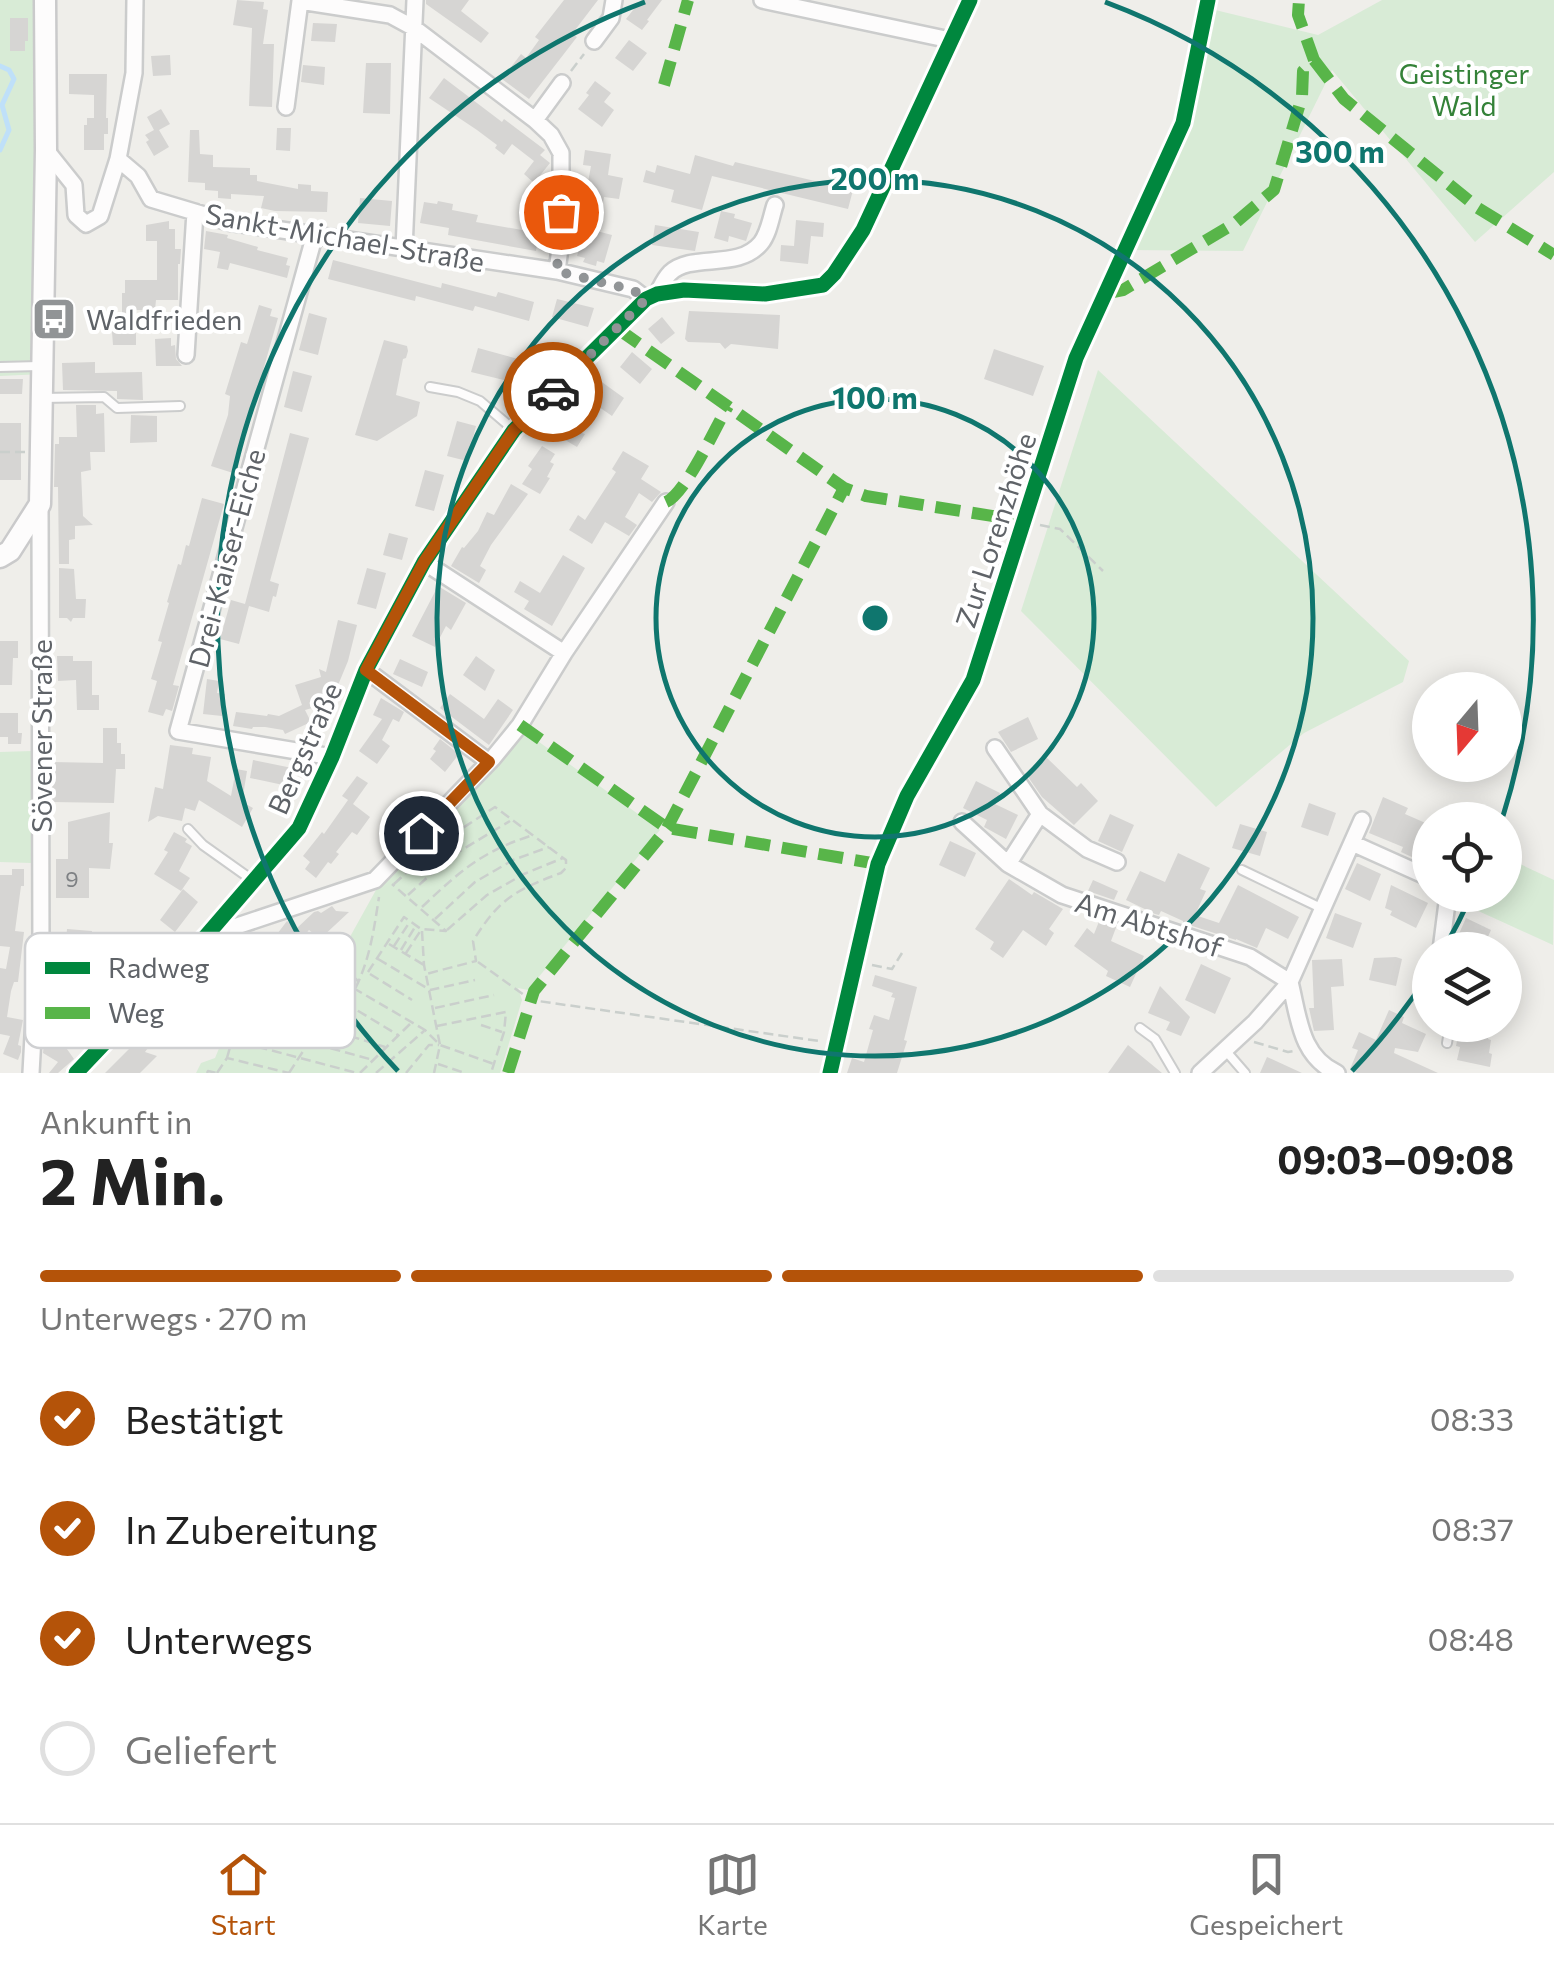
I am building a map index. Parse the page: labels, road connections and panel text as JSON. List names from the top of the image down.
{
  "streets": {
    "main road": ["Sövener Straße"],
    "street": [
      "Sankt-Michael-Straße",
      "Zur Lorenzhöhe",
      "Drei-Kaiser-Eiche",
      "Bergstraße",
      "Am Abtshof"
    ]
  },
  "crossings": [
    ["Sankt-Michael-Straße", "Drei-Kaiser-Eiche"],
    ["Sankt-Michael-Straße", "Bergstraße"],
    ["Drei-Kaiser-Eiche", "Bergstraße"]
  ],
  "parks": ["Geistinger Wald"],
  "places": {
    "bus stop": ["Waldfrieden"]
  },
  "house_numbers": ["9"],
  "legend": ["Radweg", "Weg"],
  "north": "bottom",
  "page": {
    "heading": ["2 Min.", "Ankunft in", "09:03–09:08"],
    "bar": "Unterwegs · 270 m",
    "list": [
      ["Bestätigt", "08:33"],
      ["In Zubereitung", "08:37"],
      ["Unterwegs", "08:48"],
      "Geliefert"
    ],
    "tabs": ["Start", "Karte", "Gespeichert"]
  },
  "rings": ["300 m", "200 m", "100 m"]
}
